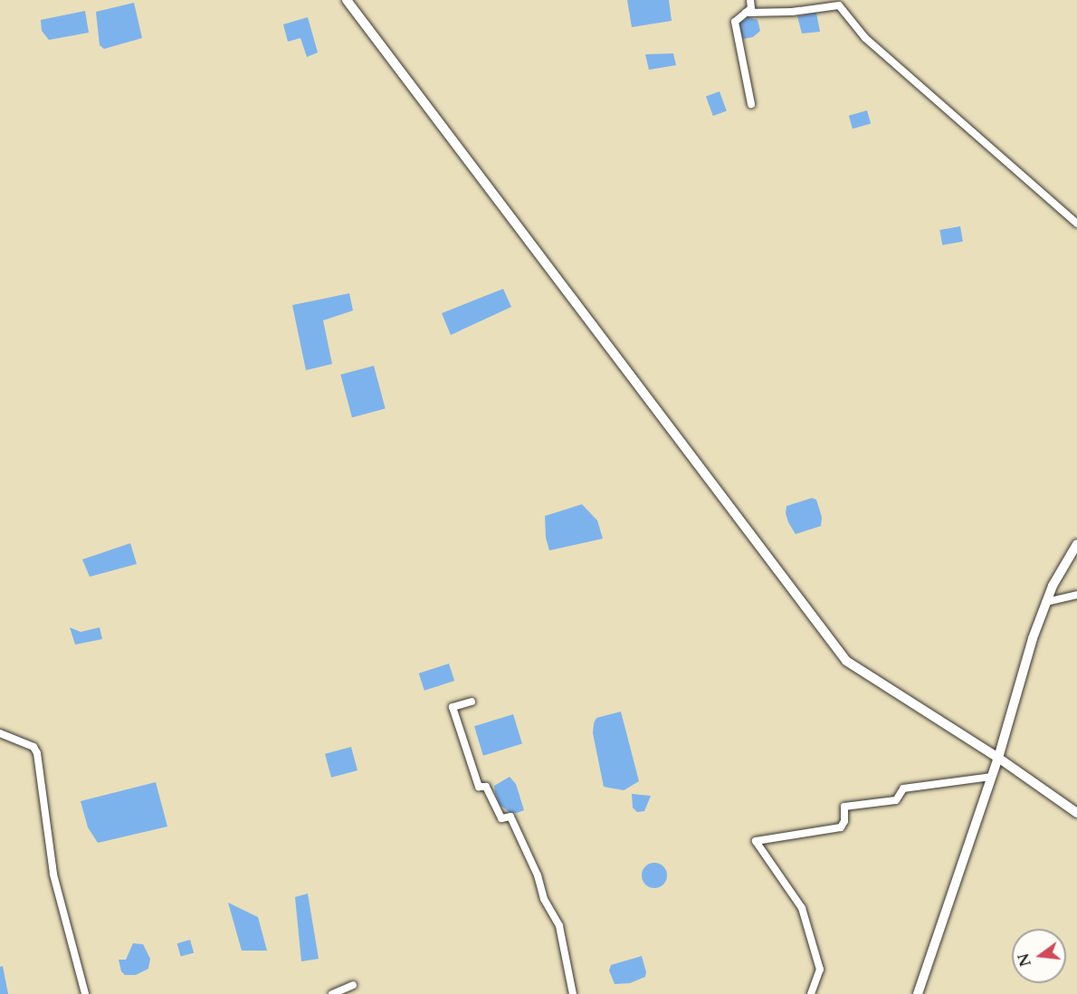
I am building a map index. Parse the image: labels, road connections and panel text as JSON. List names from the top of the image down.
{
  "north": "left"
}
